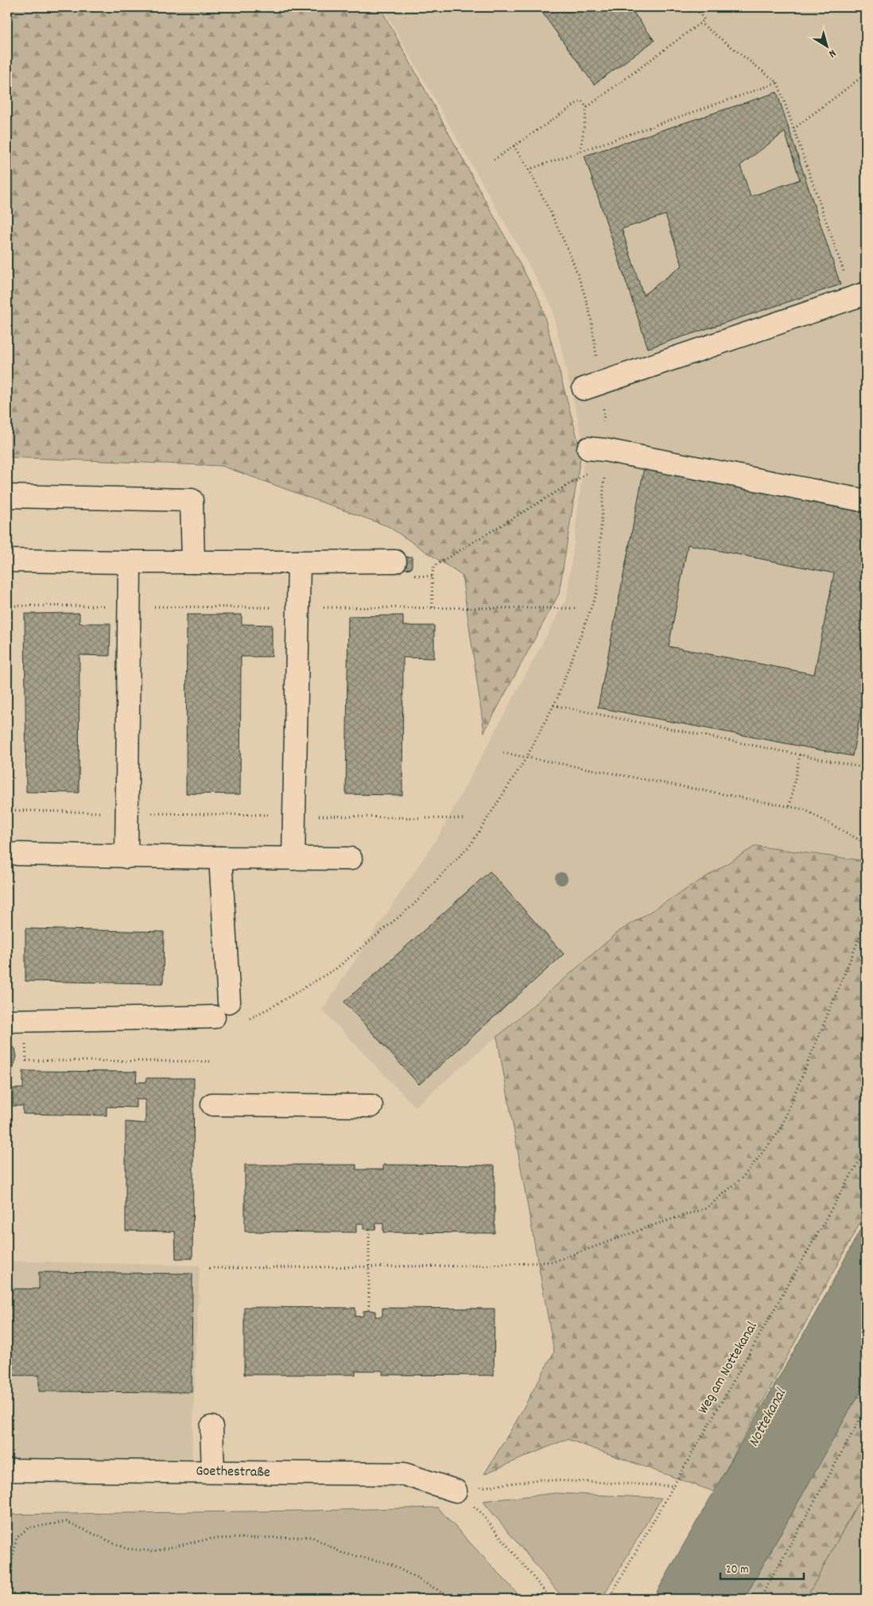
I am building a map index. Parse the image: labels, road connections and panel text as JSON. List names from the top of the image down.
{
  "streets": {
    "street": ["Goethestraße"],
    "path": ["Weg am Nottekanal"]
  },
  "water": ["Nottekanal"],
  "scale_bar": "20 m",
  "north": "bottom right"
}
